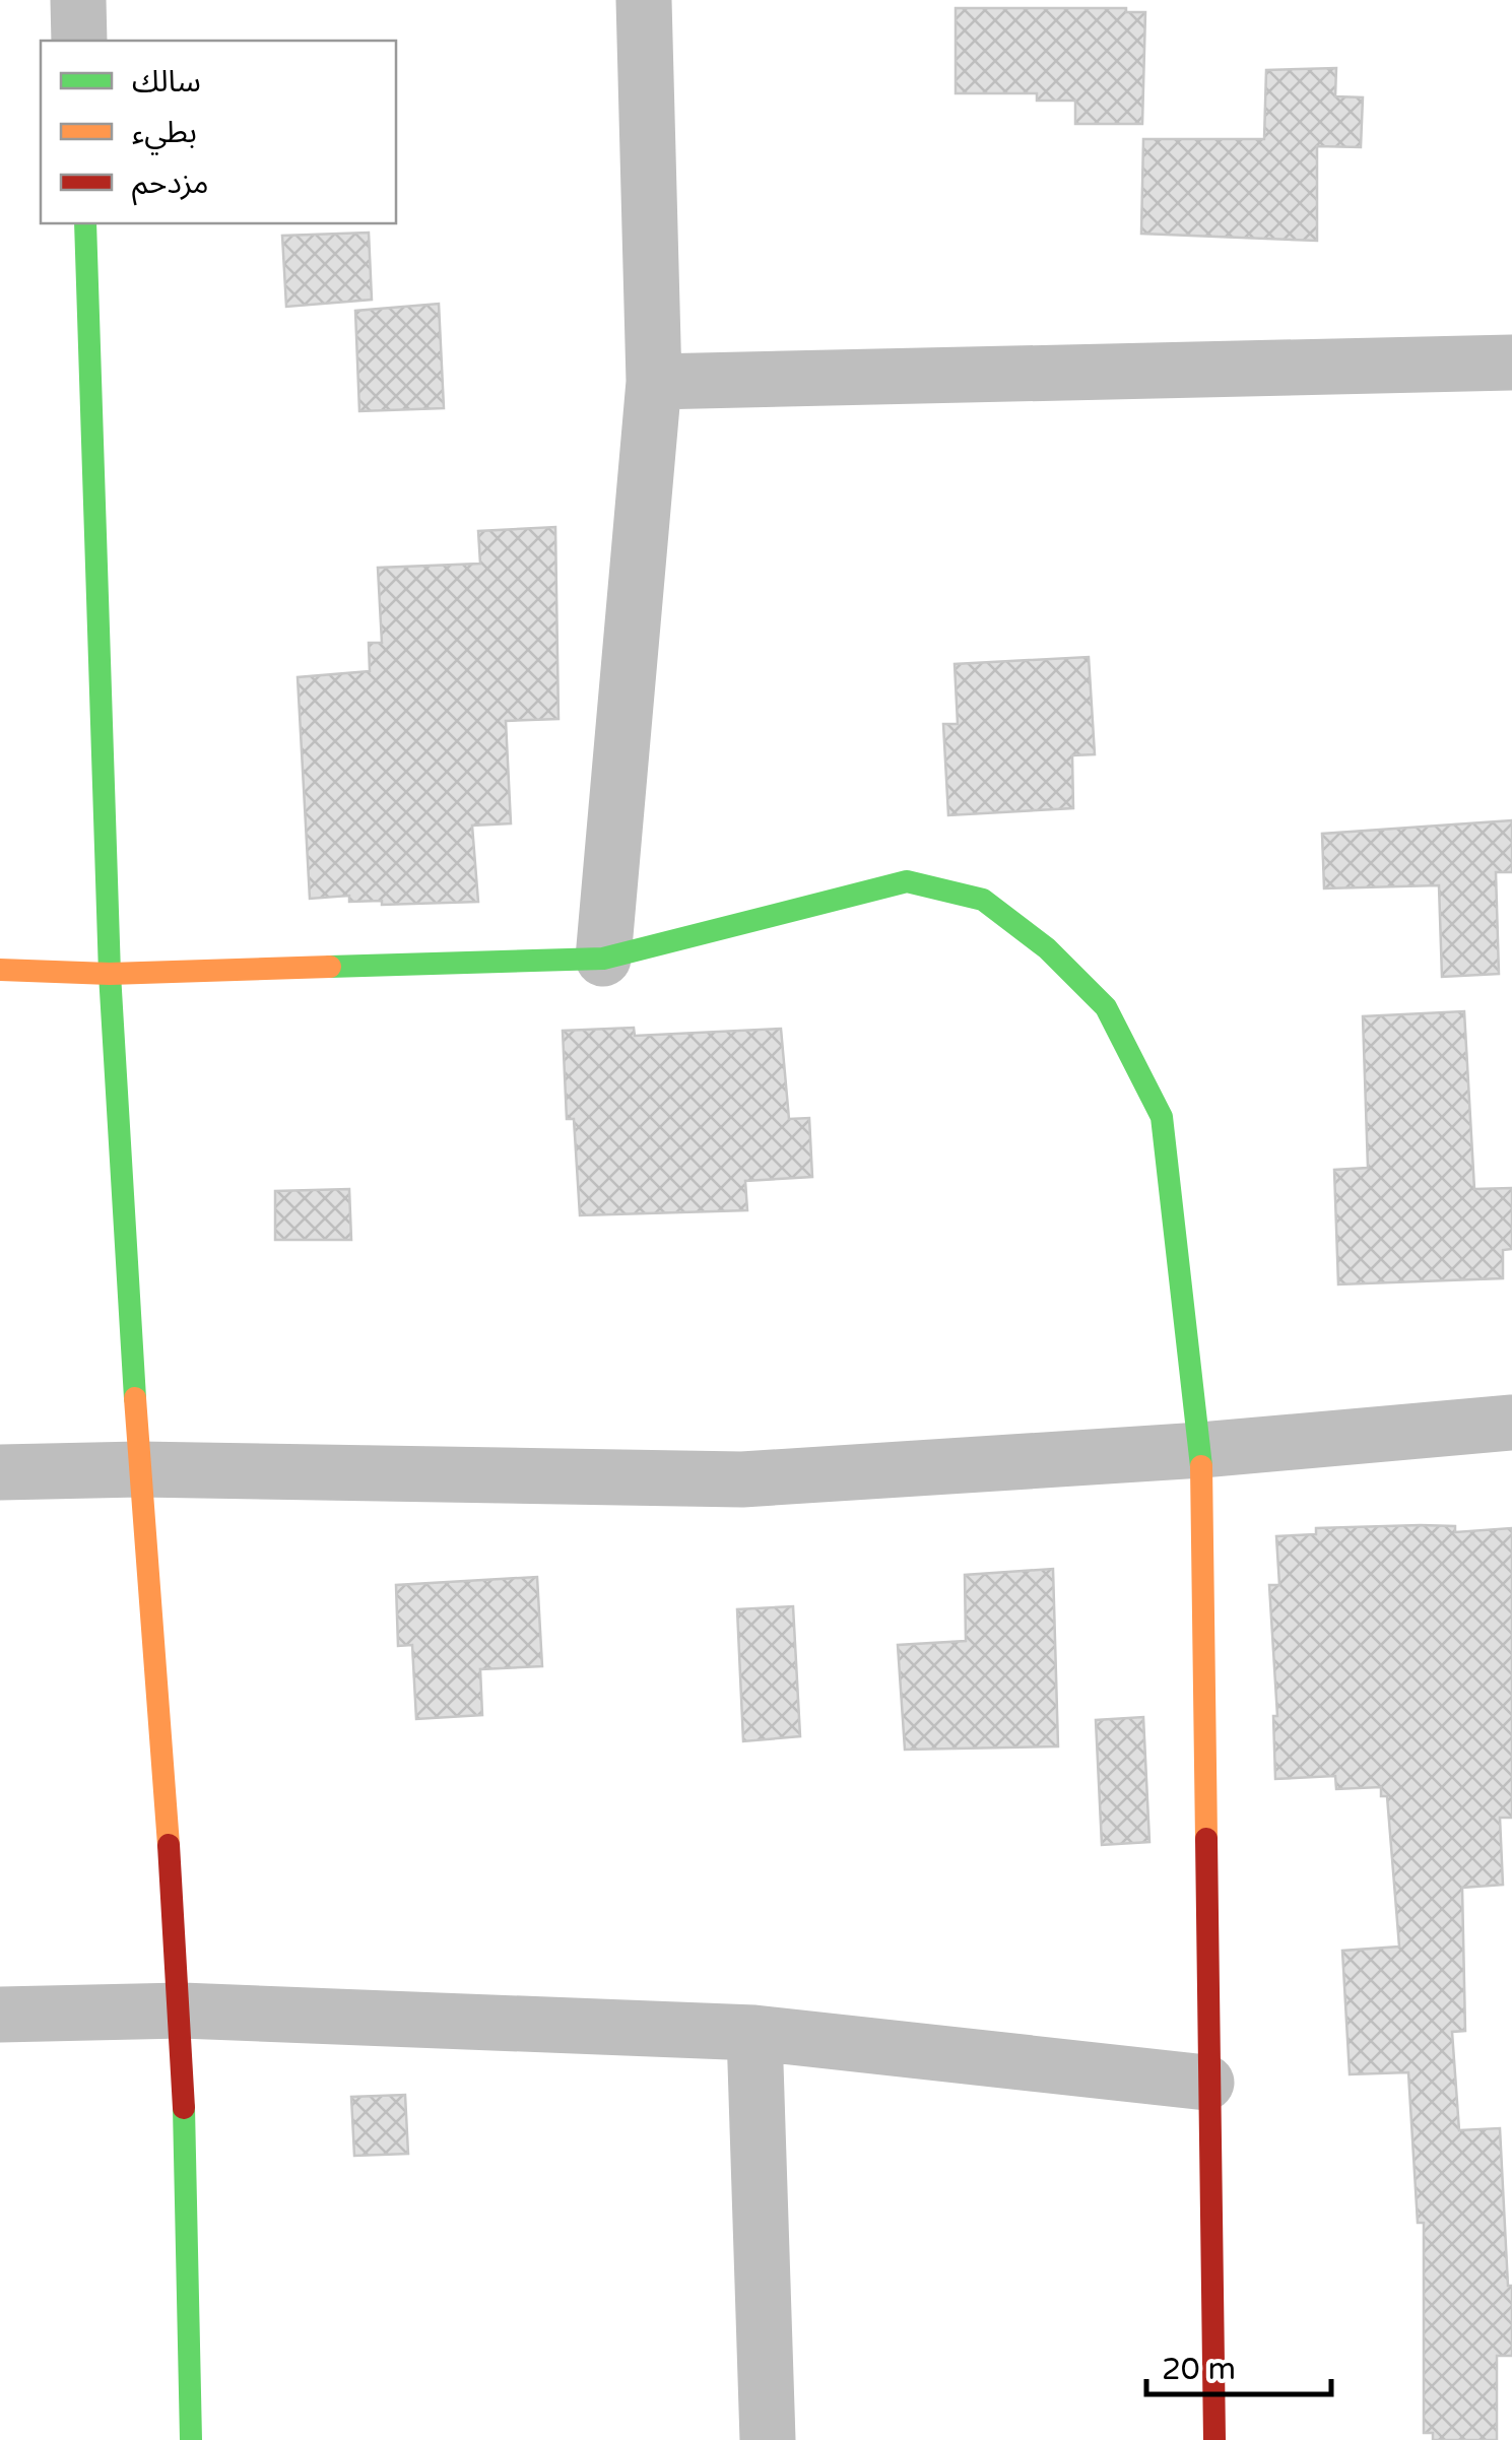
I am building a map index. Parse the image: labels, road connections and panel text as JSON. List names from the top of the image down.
{
  "legend": ["سالك", "بطيء", "مزدحم"],
  "scale_bar": "20 m"
}
